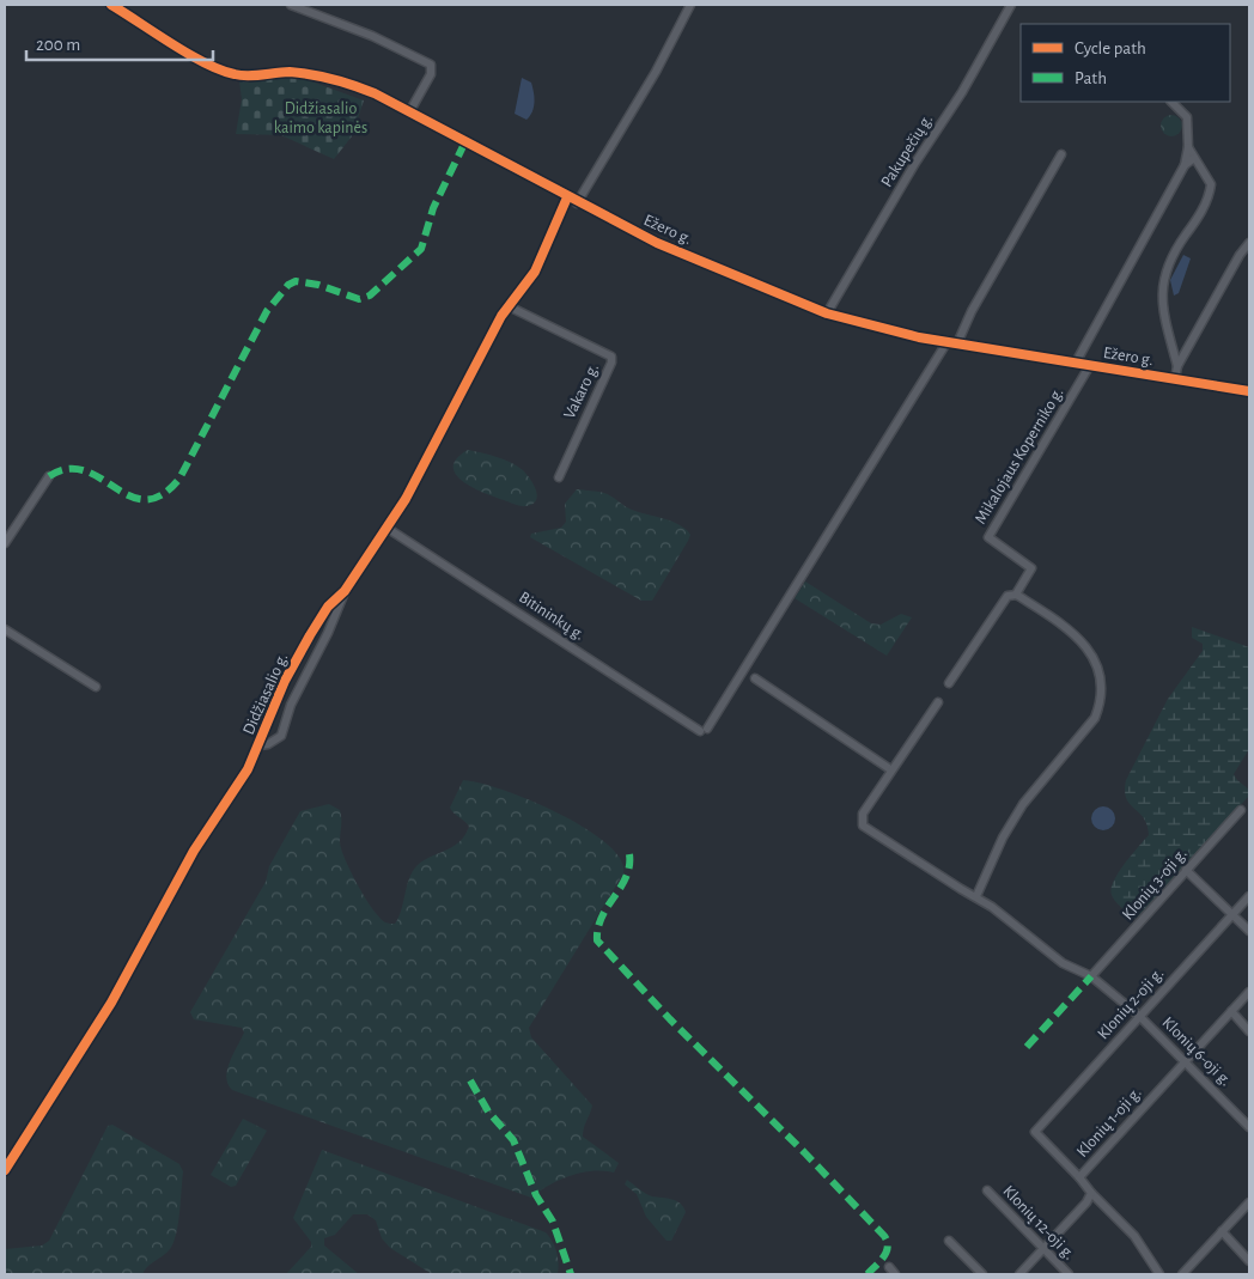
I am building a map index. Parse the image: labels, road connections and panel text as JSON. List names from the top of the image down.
{
  "streets": {
    "street": [
      "Pakupečių g.",
      "Ežero g.",
      "Vakaro g.",
      "Mikalojaus Koperniko g.",
      "Bitininkų g.",
      "Didžiasalio g.",
      "Klonių 3-oji g.",
      "Klonių 2-oji g.",
      "Klonių 6-oji g.",
      "Klonių 1-oji g.",
      "Klonių 12-oji g."
    ]
  },
  "crossings": [
    ["Pakupečių g.", "Ežero g."],
    ["Ežero g.", "Mikalojaus Koperniko g."],
    ["Ežero g.", "Bitininkų g."],
    ["Ežero g.", "Didžiasalio g."],
    ["Vakaro g.", "Didžiasalio g."],
    ["Bitininkų g.", "Didžiasalio g."],
    ["Klonių 3-oji g.", "Klonių 6-oji g."],
    ["Klonių 2-oji g.", "Klonių 6-oji g."],
    ["Klonių 2-oji g.", "Klonių 1-oji g."],
    ["Klonių 6-oji g.", "Klonių 1-oji g."]
  ],
  "parks": ["Didžiasalio kaimo kapinės"],
  "legend": ["Cycle path", "Path"],
  "scale_bar": "200 m"
}
